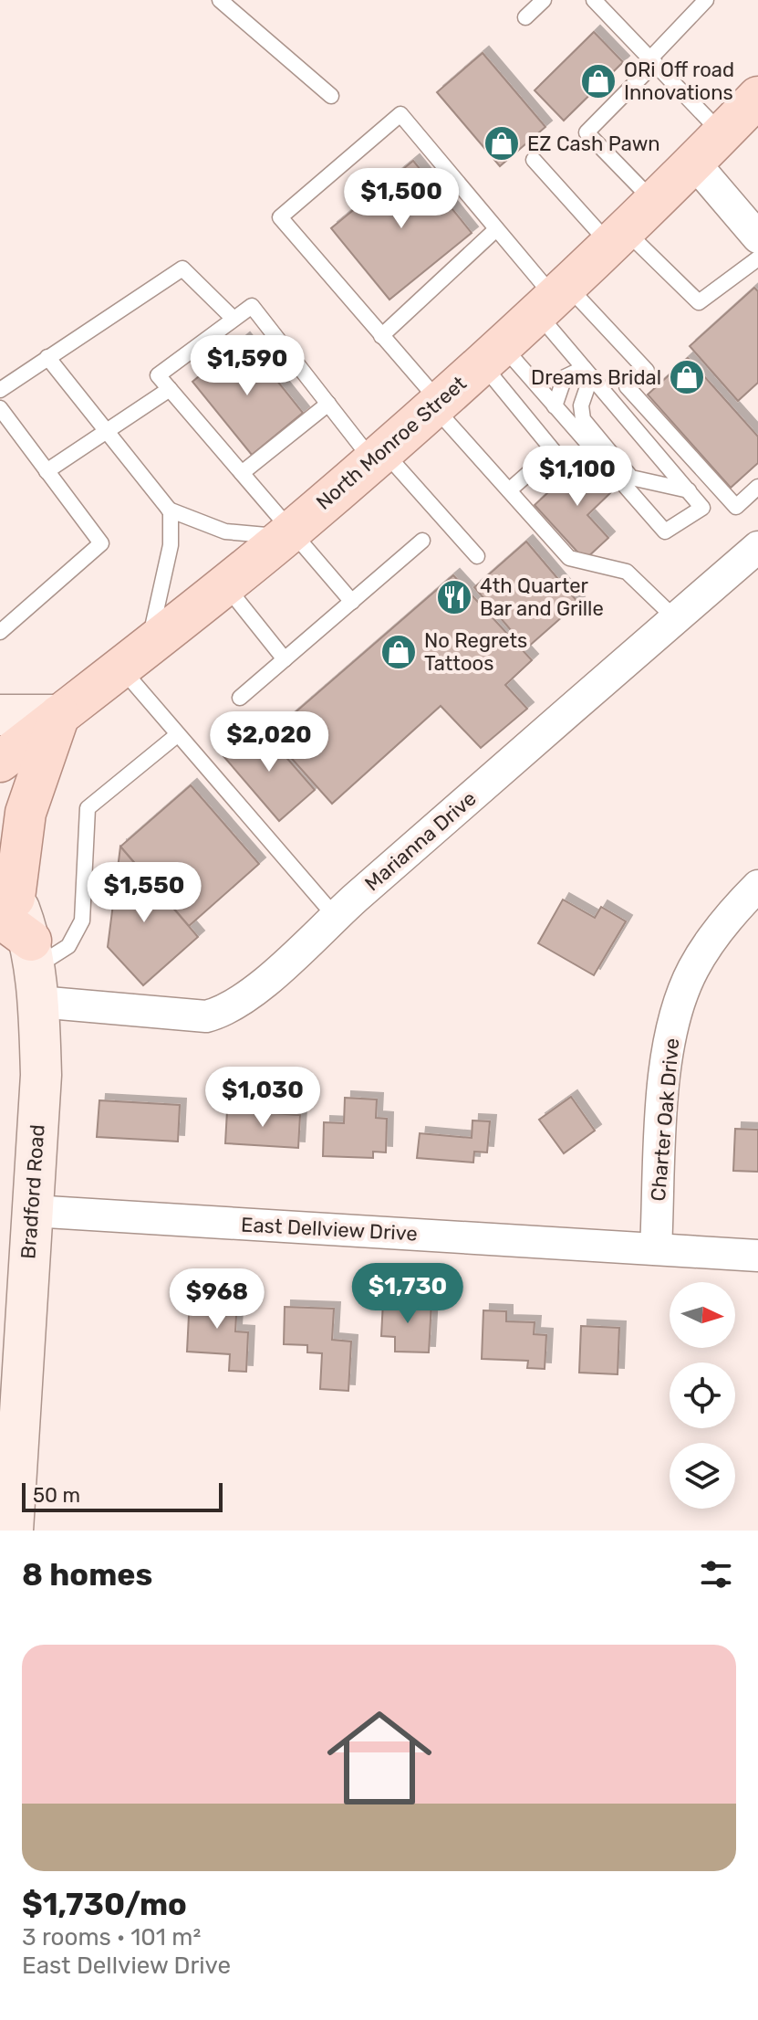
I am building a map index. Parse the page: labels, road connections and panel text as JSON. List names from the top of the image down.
{
  "streets": {
    "main road": ["North Monroe Street"],
    "street": [
      "Marianna Drive",
      "Charter Oak Drive",
      "Bradford Road",
      "East Dellview Drive"
    ]
  },
  "crossings": [
    ["Marianna Drive", "Bradford Road"],
    ["Charter Oak Drive", "East Dellview Drive"],
    ["Bradford Road", "East Dellview Drive"]
  ],
  "places": {
    "shop": [
      "ORi Off road Innovations",
      "EZ Cash Pawn",
      "Dreams Bridal",
      "No Regrets Tattoos"
    ],
    "restaurant": ["4th Quarter Bar and Grille"]
  },
  "scale_bar": "50 m",
  "north": "right",
  "page": {
    "price": [
      "$1,500",
      "$1,590",
      "$1,100",
      "$2,020",
      "$1,550",
      "$1,030",
      "$1,730",
      "$968"
    ],
    "scale": "50 m",
    "heading": "8 homes",
    "list": [
      {
        "name": "$1,730/mo",
        "note": "3 rooms · 101 m² · East Dellview Drive"
      }
    ]
  }
}
